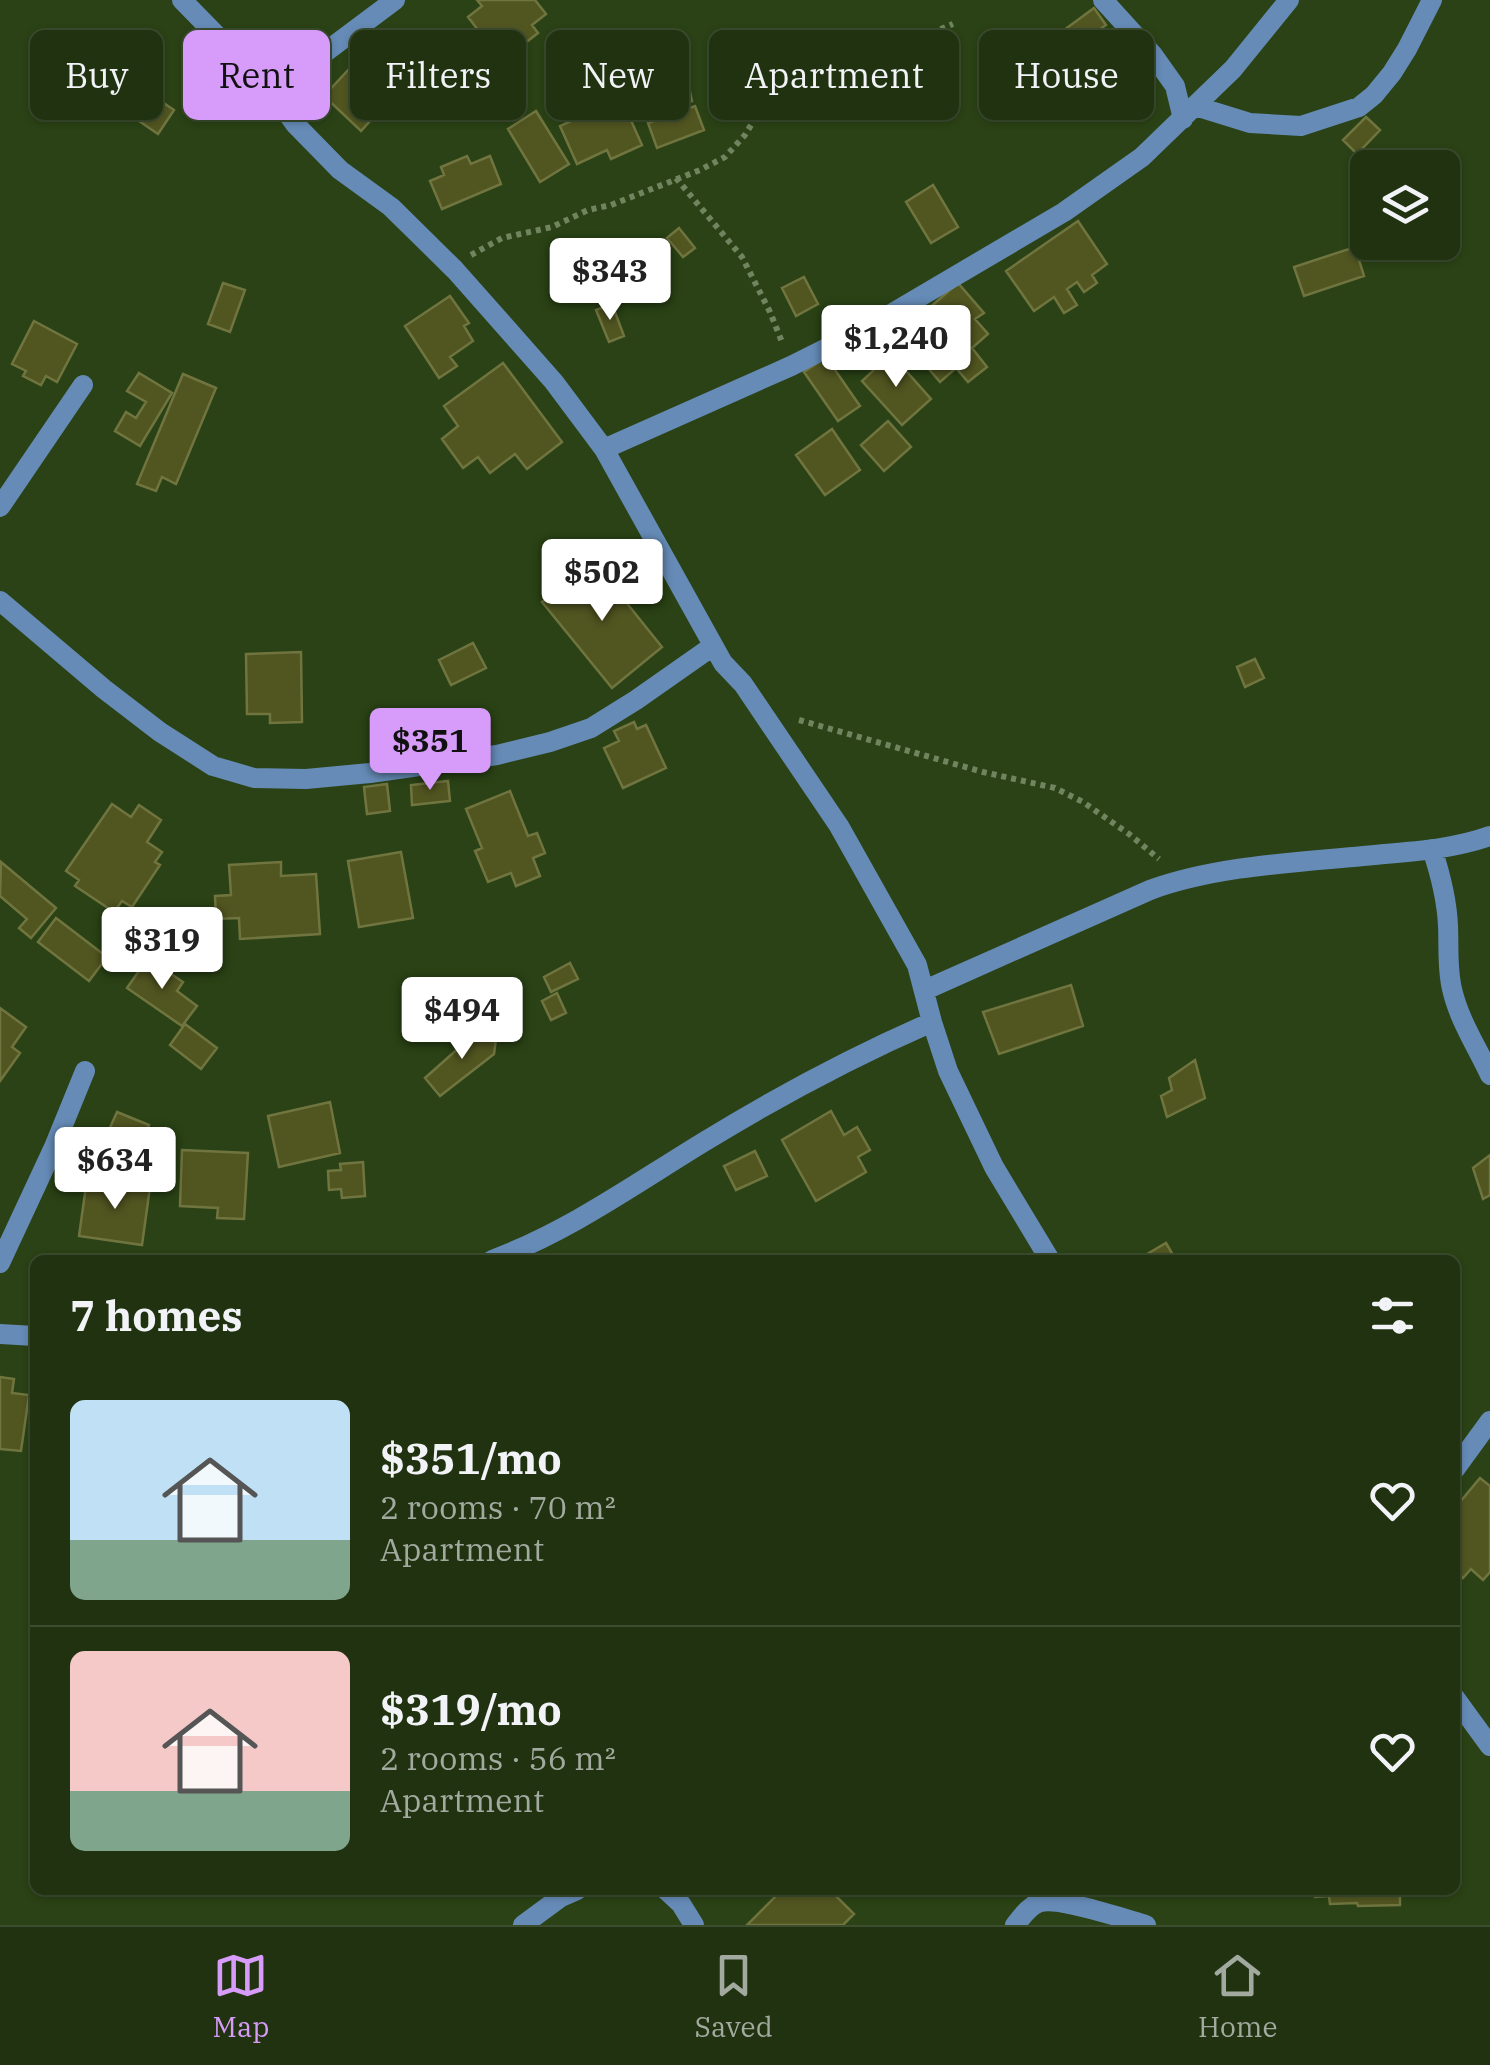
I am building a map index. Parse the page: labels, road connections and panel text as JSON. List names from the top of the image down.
{
  "page": {
    "chip": [
      "Buy",
      "Rent",
      "Filters",
      "New",
      "Apartment",
      "House"
    ],
    "price": [
      "$343",
      "$1,240",
      "$502",
      "$351",
      "$319",
      "$494",
      "$634"
    ],
    "heading": "7 homes",
    "list": [
      {
        "name": "$351/mo",
        "note": "2 rooms · 70 m² · Apartment"
      },
      {
        "name": "$319/mo",
        "note": "2 rooms · 56 m² · Apartment"
      }
    ],
    "tabs": ["Map", "Saved", "Home"]
  }
}
